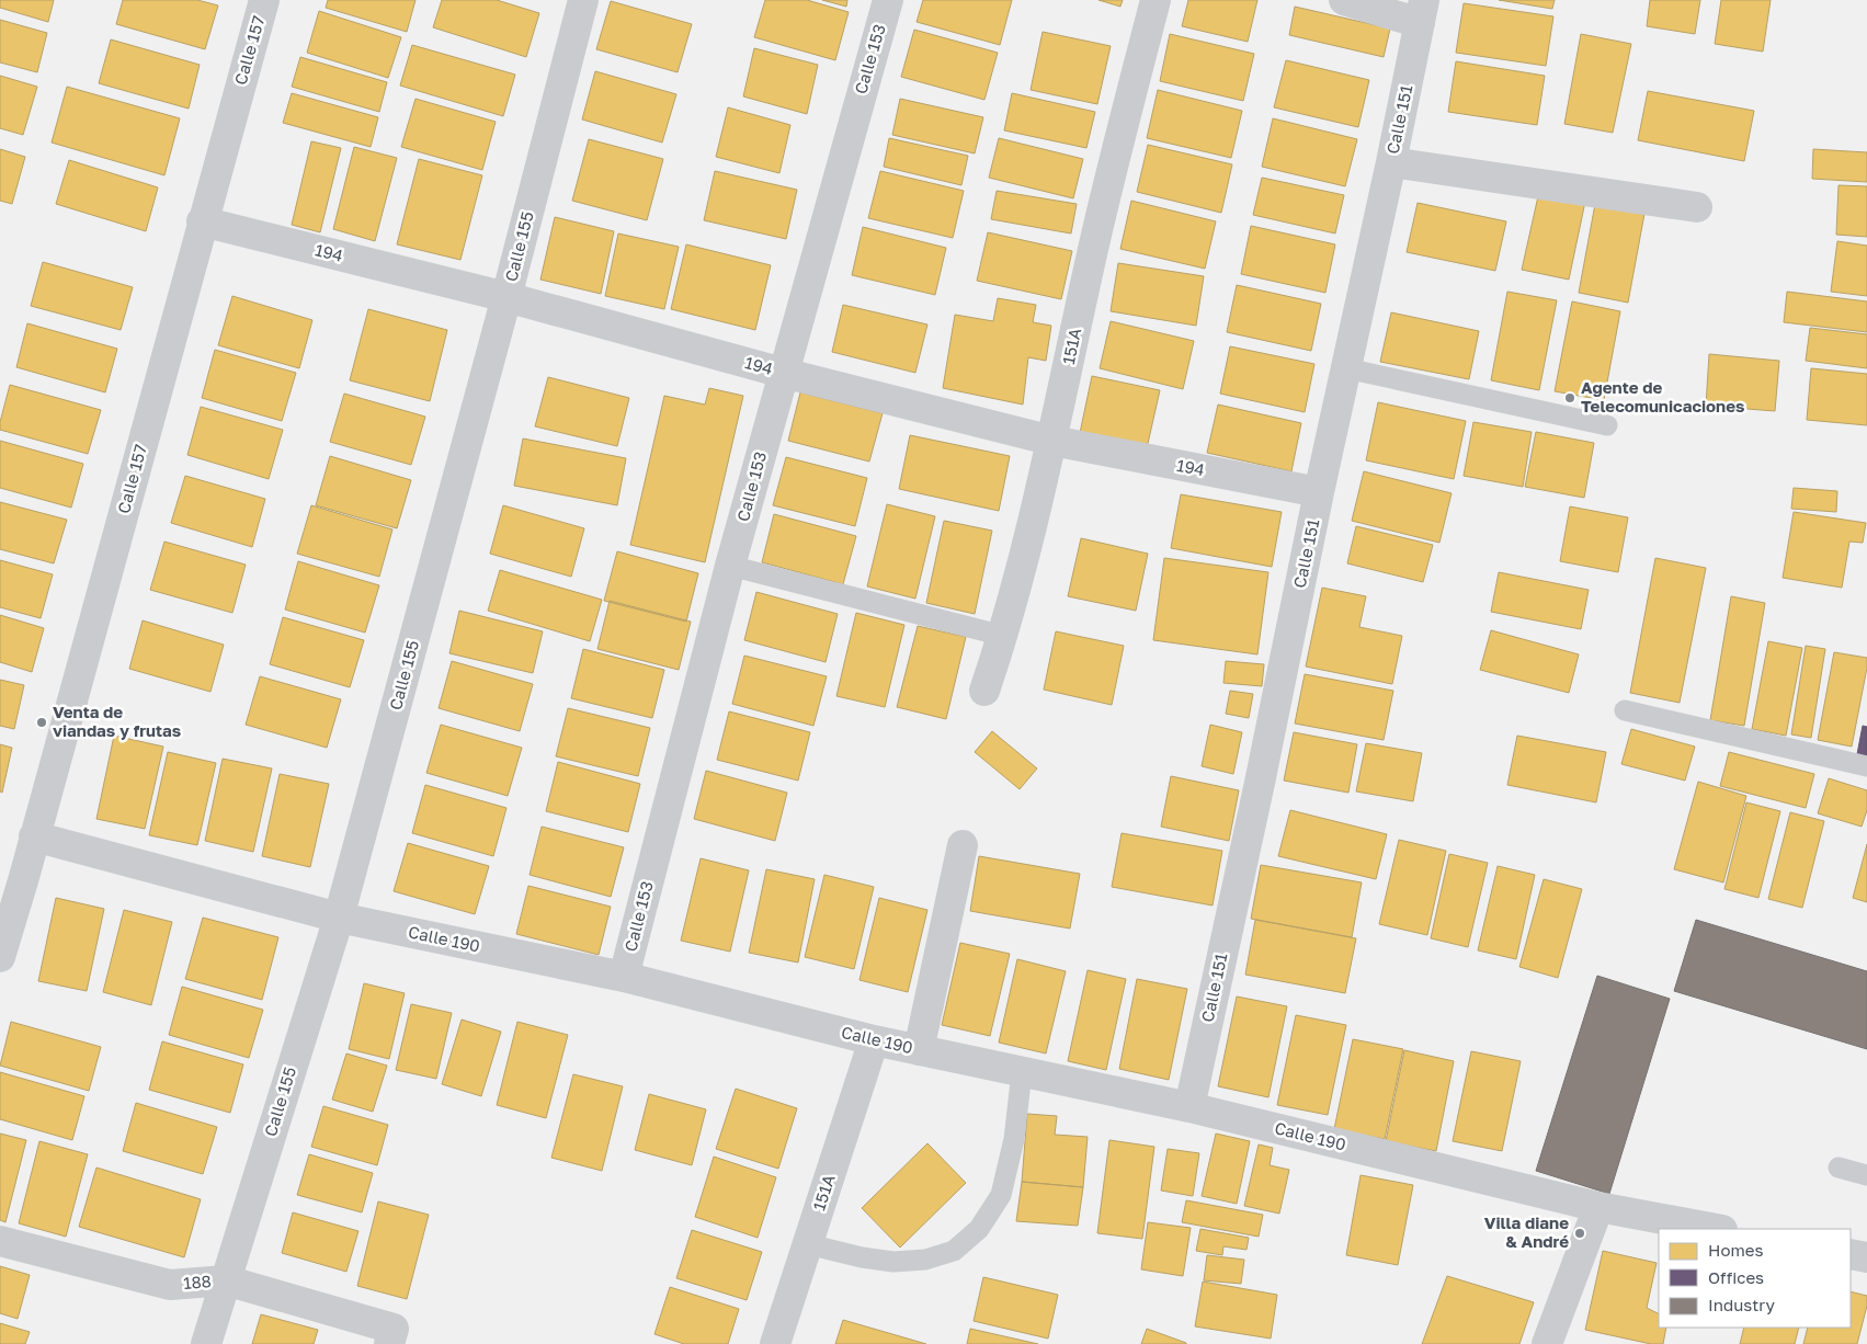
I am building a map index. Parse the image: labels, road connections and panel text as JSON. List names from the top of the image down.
{
  "streets": {
    "street": [
      "Calle 157",
      "Calle 153",
      "Calle 151",
      "Calle 155",
      "194",
      "151A",
      "Calle 190",
      "188"
    ]
  },
  "crossings": [
    ["Calle 157", "194"],
    ["Calle 157", "Calle 190"],
    ["Calle 153", "194"],
    ["Calle 153", "Calle 190"],
    ["Calle 151", "194"],
    ["Calle 151", "Calle 190"],
    ["Calle 155", "194"],
    ["Calle 155", "Calle 190"],
    ["Calle 155", "188"],
    ["194", "151A"],
    ["151A", "Calle 190"]
  ],
  "places": ["Agente de Telecomunicaciones", "Venta de viandas y frutas", "Villa diane & André"],
  "legend": ["Homes", "Offices", "Industry"]
}
